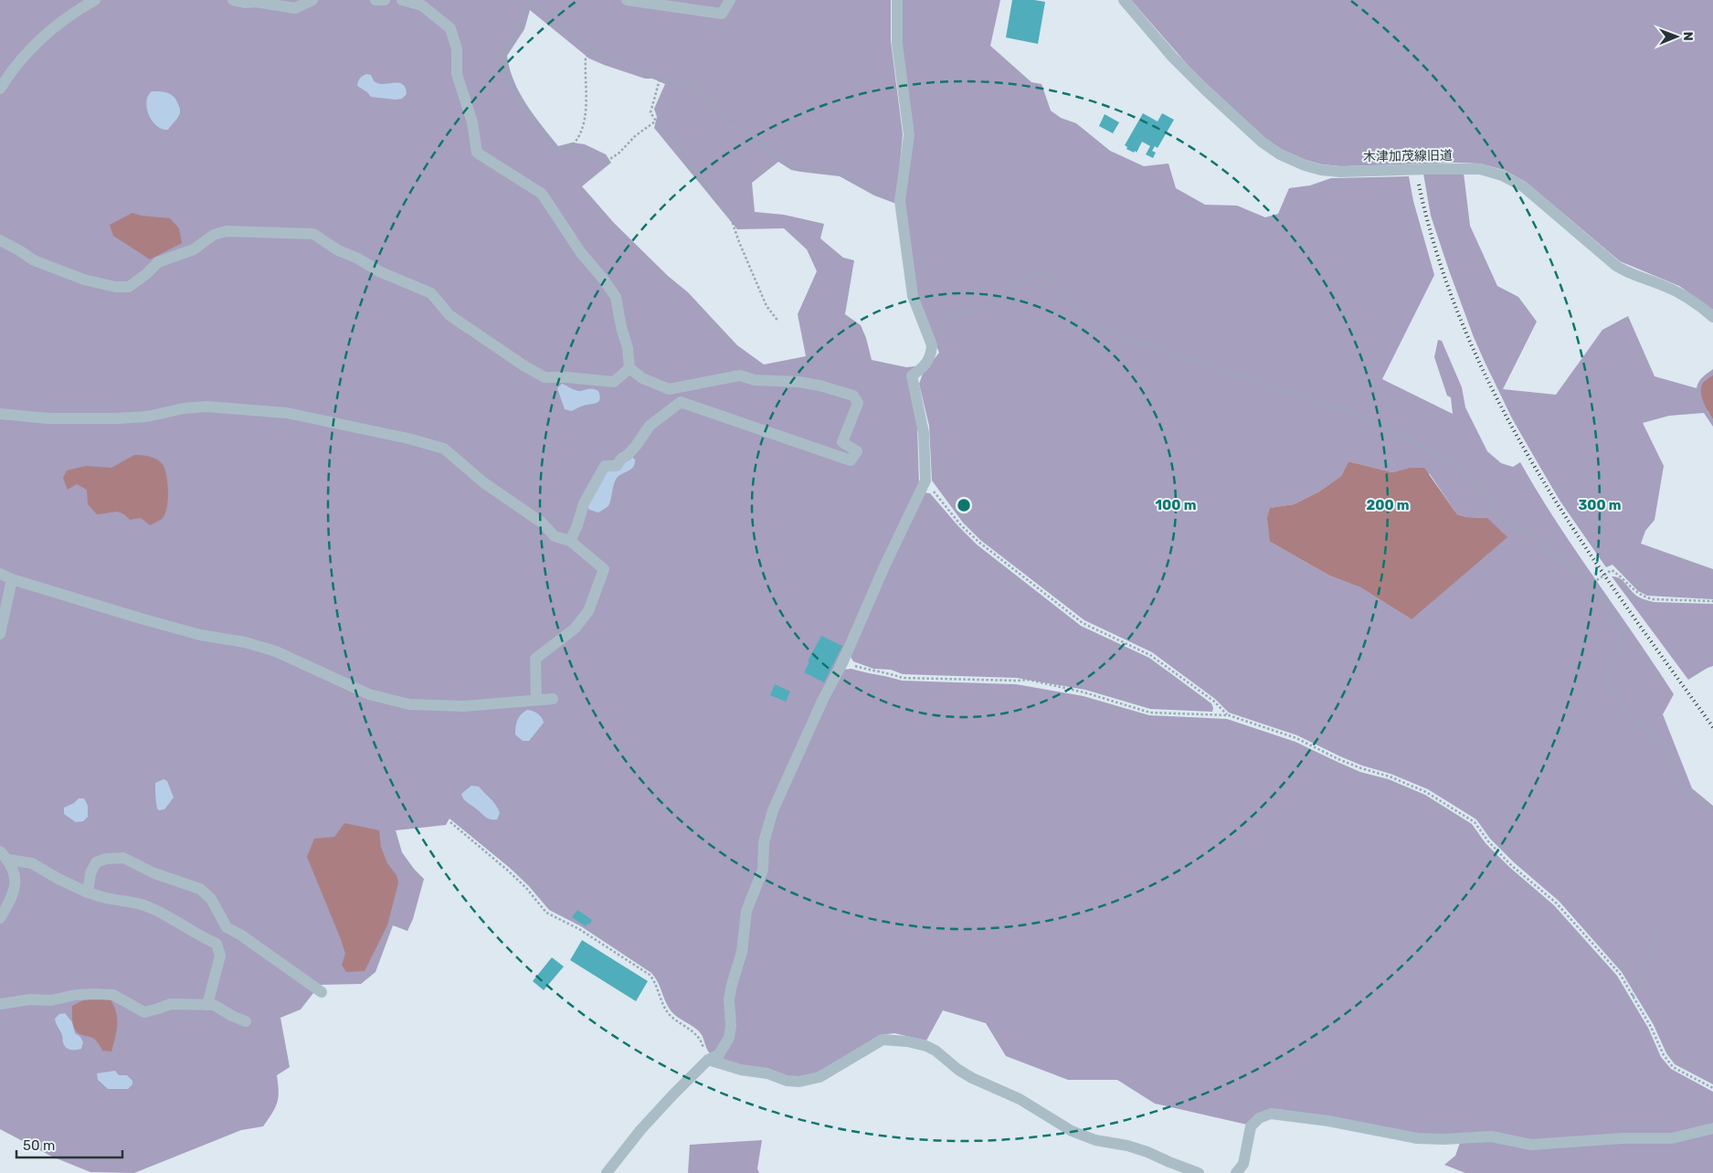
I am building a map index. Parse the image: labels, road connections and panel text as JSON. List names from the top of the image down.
{
  "streets": {
    "street": ["木津加茂線旧道"]
  },
  "scale_bar": "50 m",
  "north": "right",
  "rings": ["100 m", "200 m", "300 m"]
}
